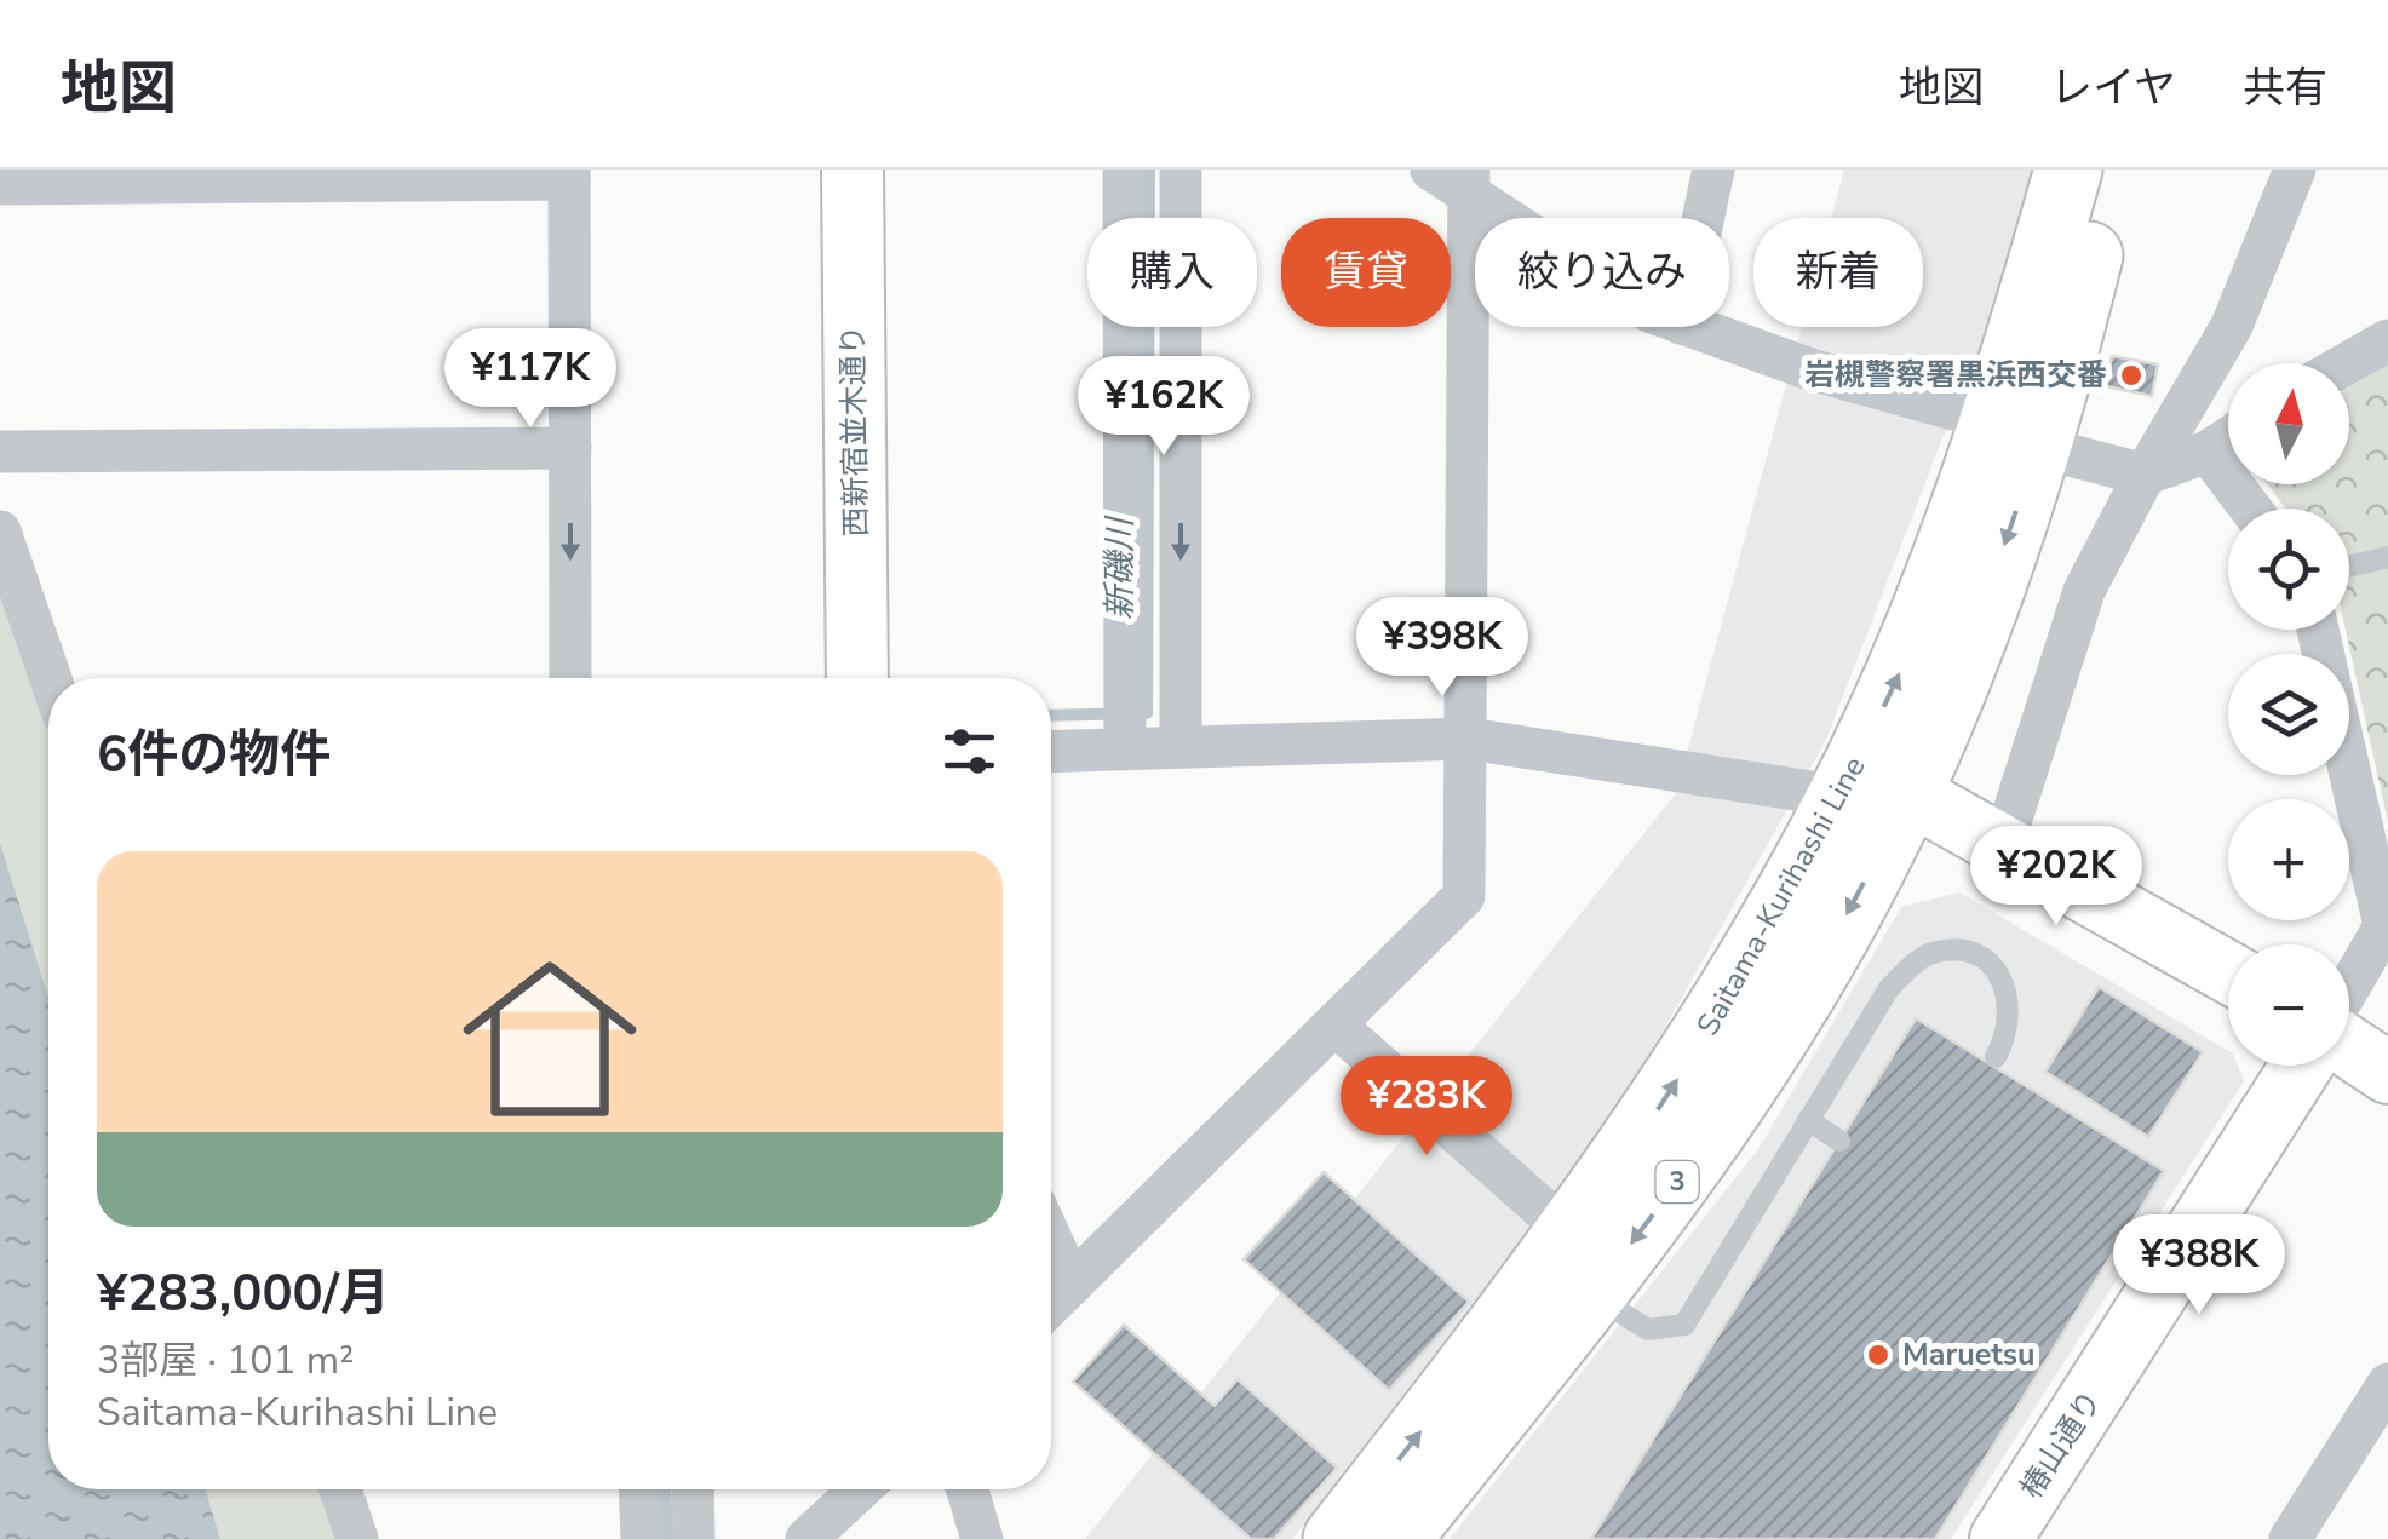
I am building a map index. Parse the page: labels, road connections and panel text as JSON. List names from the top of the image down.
{
  "streets": {
    "main road": ["Saitama-Kurihashi Line", "3"],
    "street": ["西新宿並木通り", "椿山通り"]
  },
  "water": ["新磯川"],
  "places": ["岩槻警察署黒浜西交番", "Maruetsu"],
  "north": "top",
  "page": {
    "header": "地図",
    "nav": ["地図", "レイヤ", "共有"],
    "chip": [
      "購入",
      "賃貸",
      "絞り込み",
      "新着"
    ],
    "price": [
      "¥117K",
      "¥162K",
      "¥398K",
      "¥202K",
      "¥283K",
      "¥388K"
    ],
    "map_buttons": ["+", "−"],
    "heading": "6件の物件",
    "list": [
      {
        "name": "¥283,000/月",
        "note": "3部屋 · 101 m² · Saitama-Kurihashi Line"
      }
    ]
  }
}
